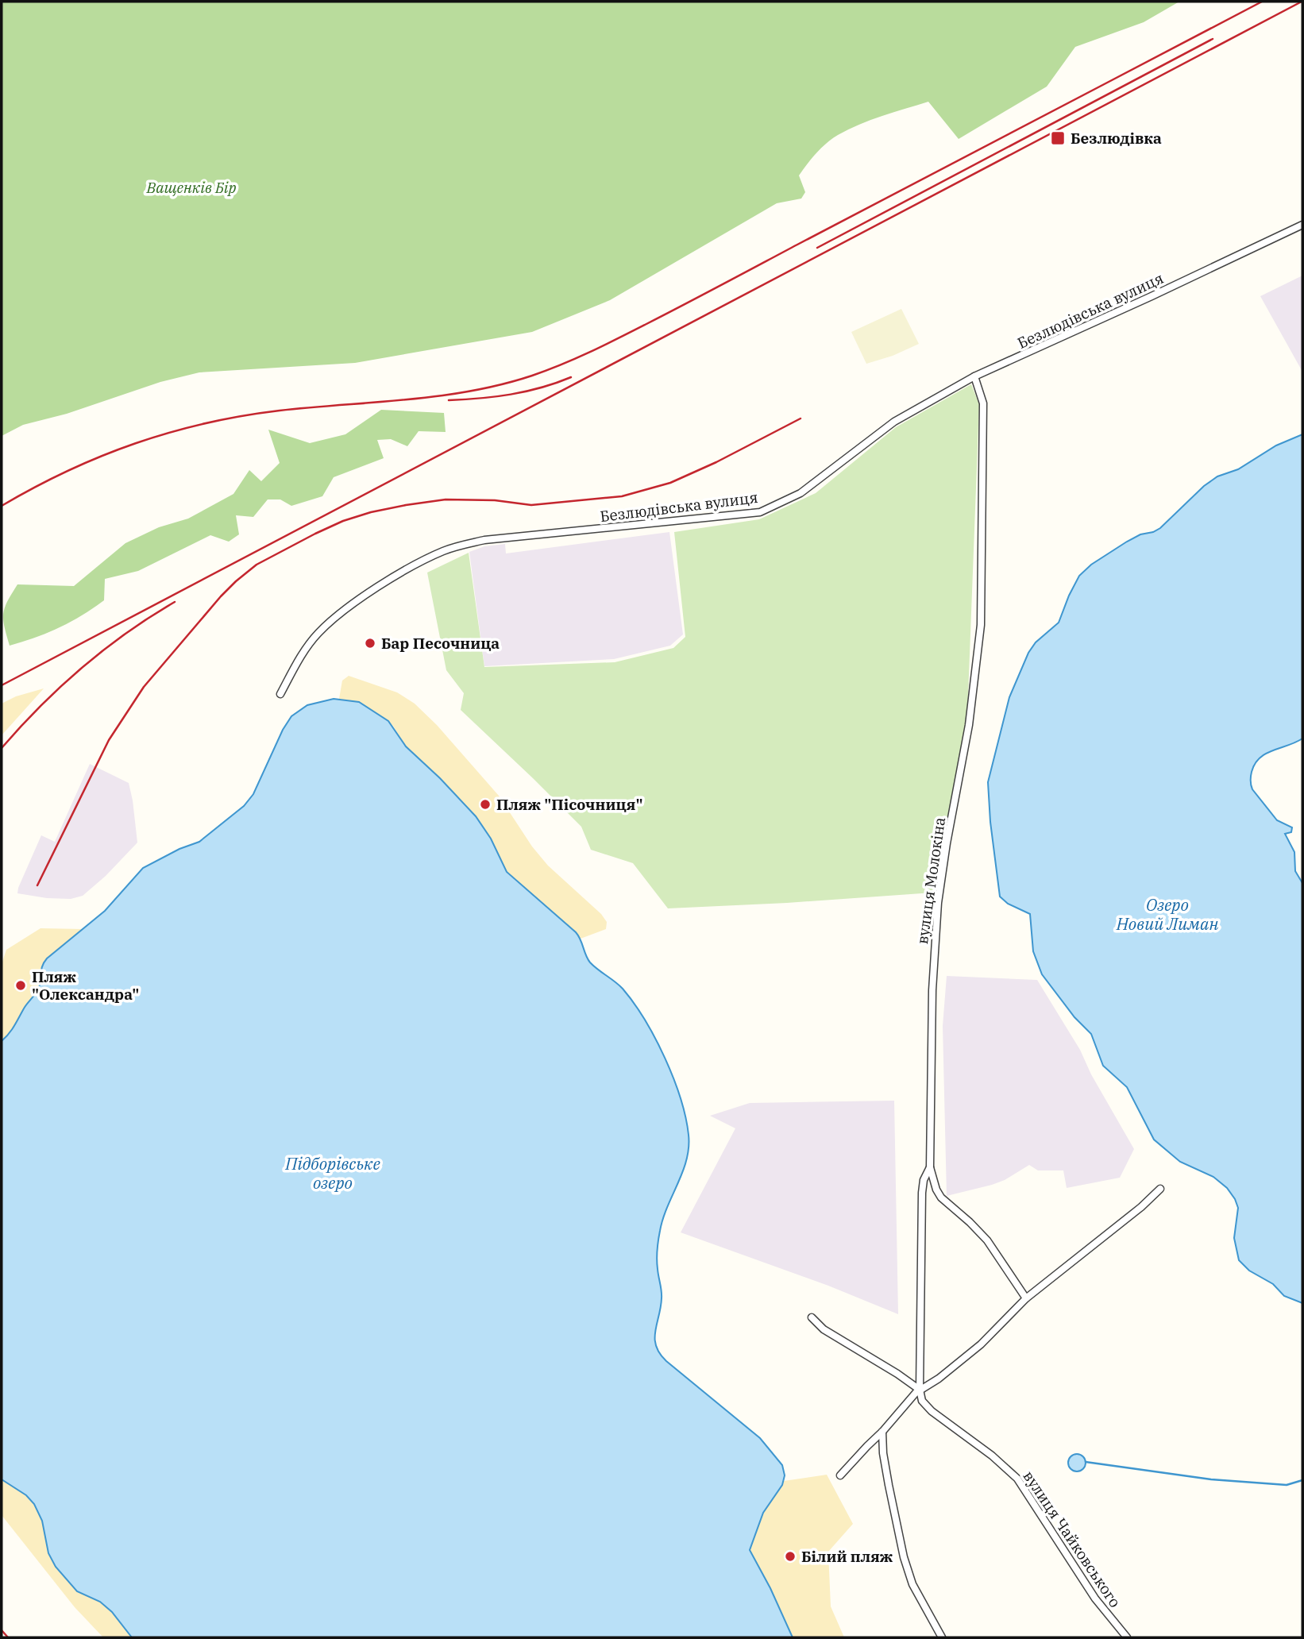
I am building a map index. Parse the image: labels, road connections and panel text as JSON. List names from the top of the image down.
{
  "streets": {
    "street": ["Безлюдівська вулиця", "вулиця Молокіна", "вулиця Чайковського"]
  },
  "crossings": [
    ["Безлюдівська вулиця", "вулиця Молокіна"],
    ["вулиця Молокіна", "вулиця Чайковського"]
  ],
  "water": ["Озеро Новий Лиман", "Підборівське озеро"],
  "parks": ["Ващенків Бір"],
  "places": {
    "transit": ["Безлюдівка"],
    "other": [
      "Бар Песочница",
      "Пляж \"Пісочниця\"",
      "Пляж \"Олександра\"",
      "Білий пляж"
    ]
  }
}
